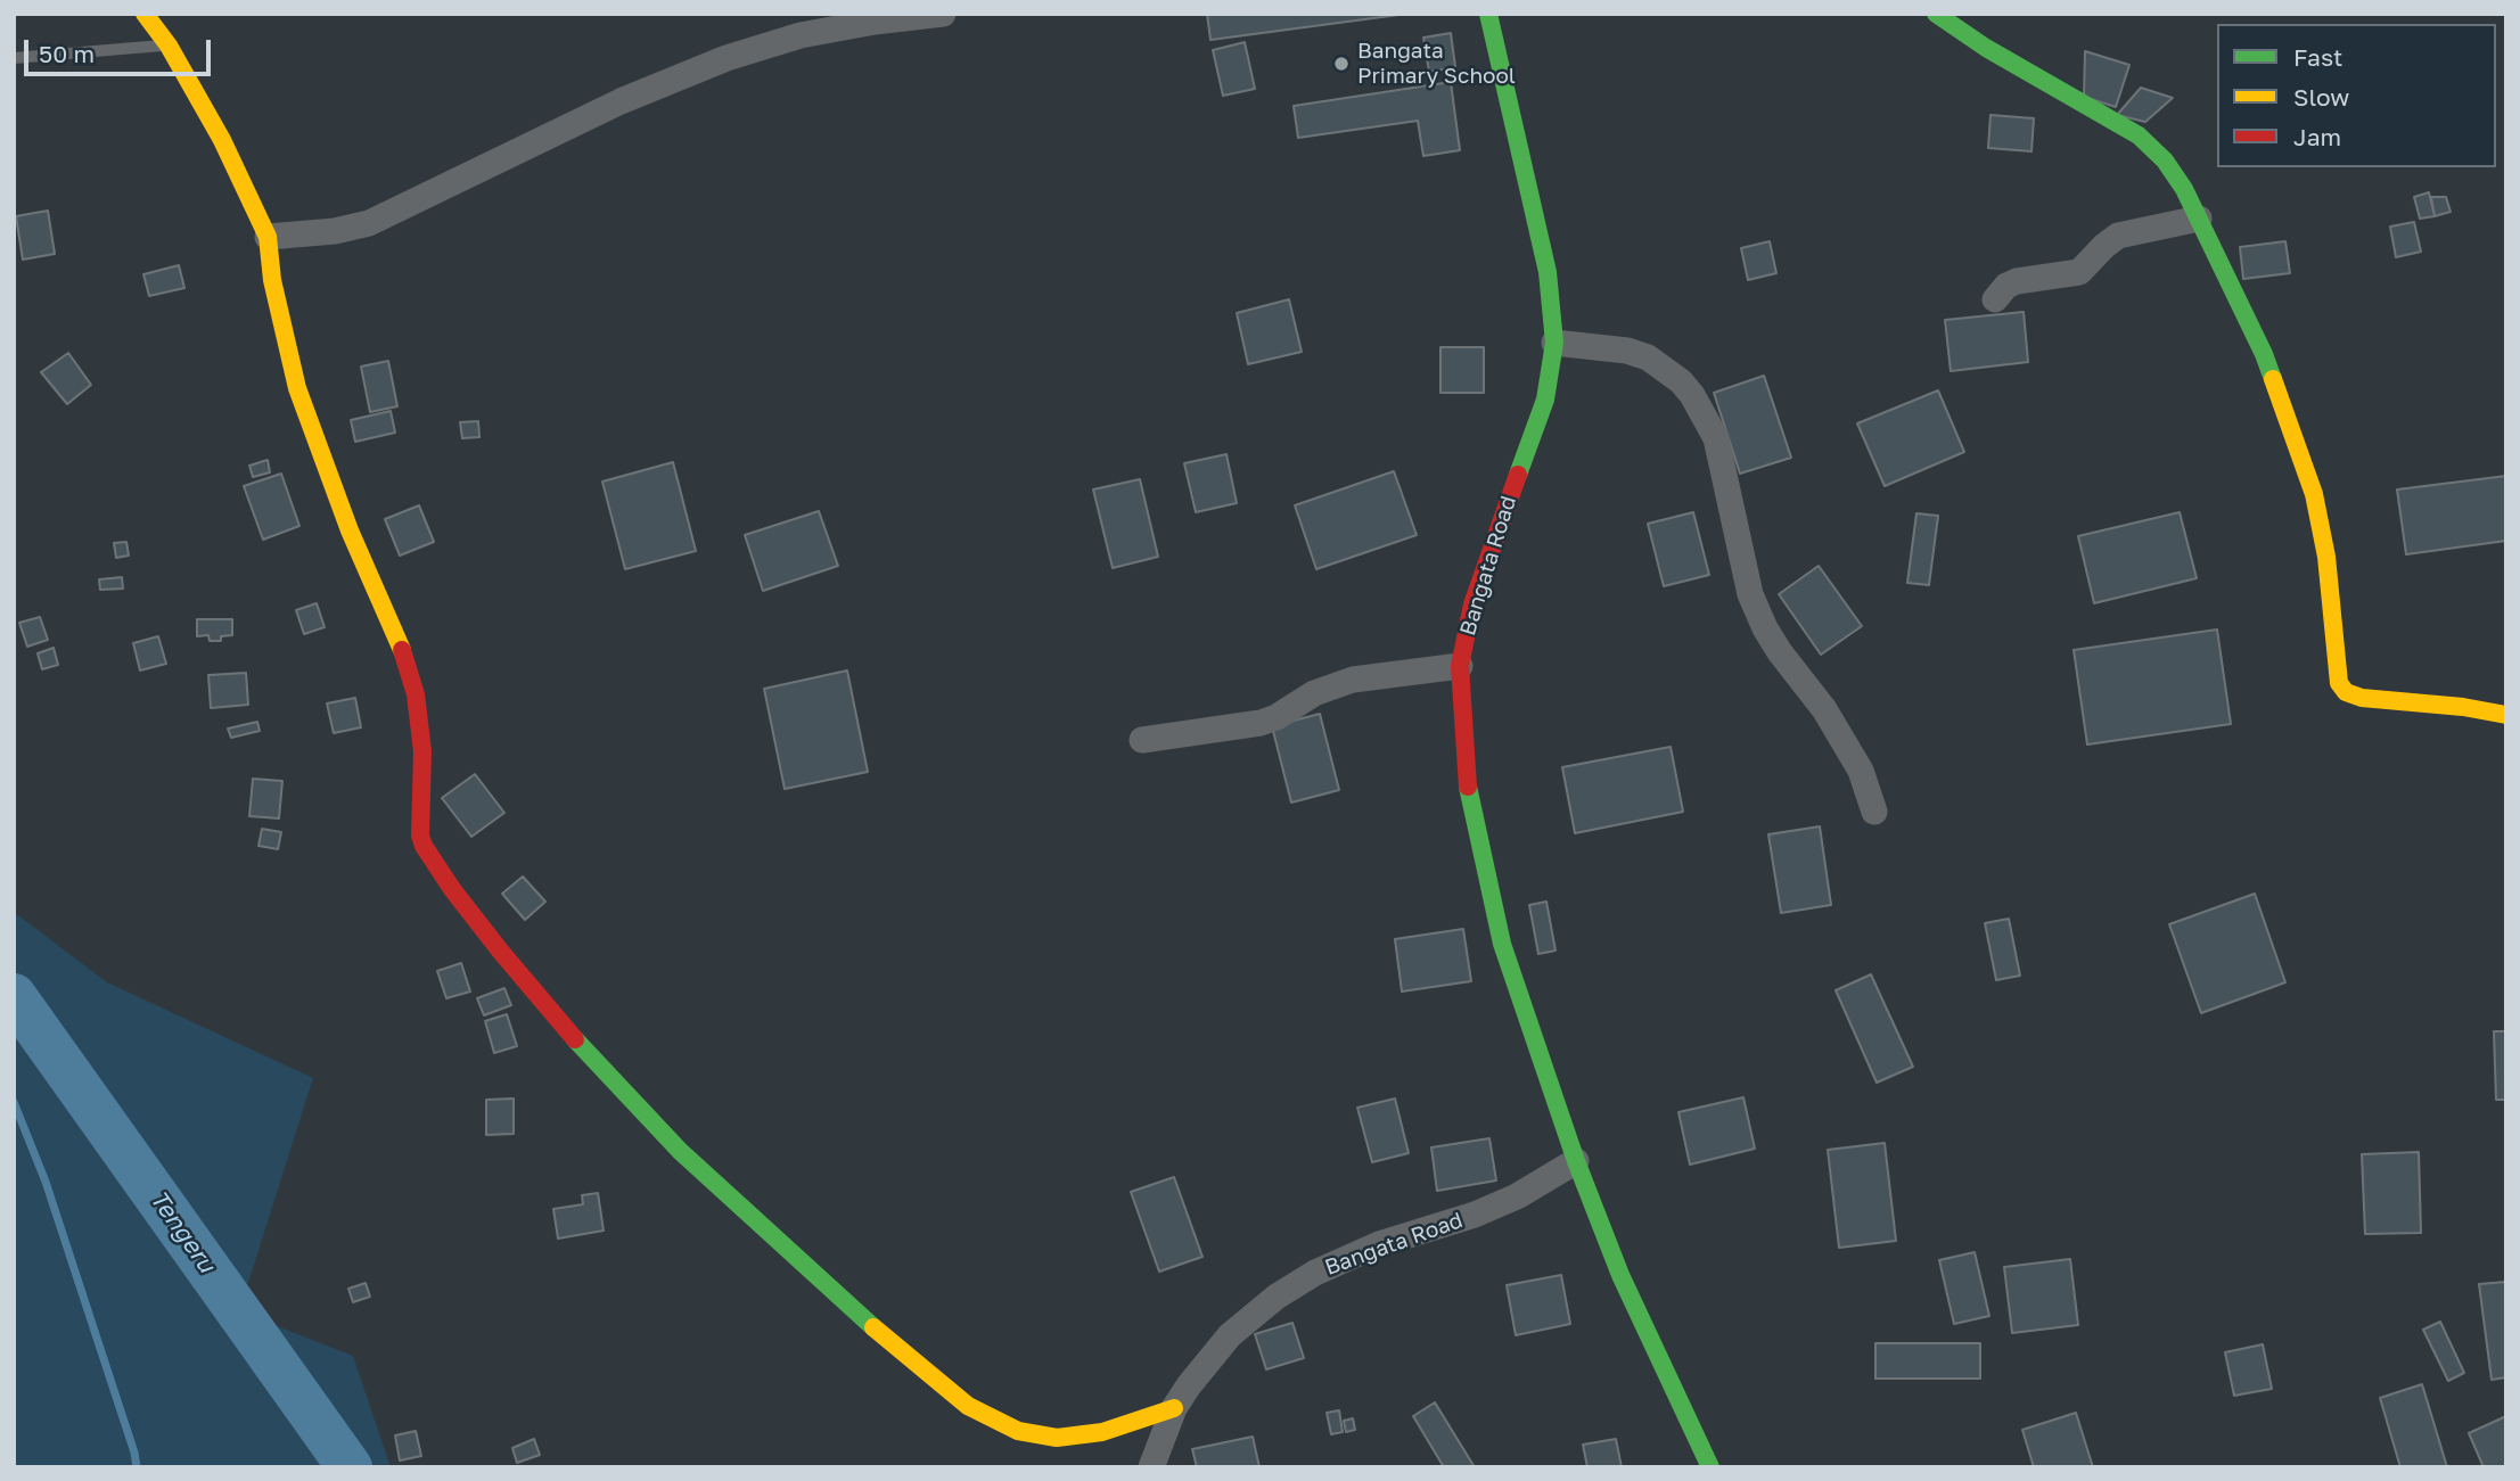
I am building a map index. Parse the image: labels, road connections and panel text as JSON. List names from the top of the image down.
{
  "streets": {
    "street": ["Bangata Road"]
  },
  "water": ["Tengeru"],
  "places": ["Bangata Primary School"],
  "legend": ["Fast", "Slow", "Jam"],
  "scale_bar": "50 m"
}
